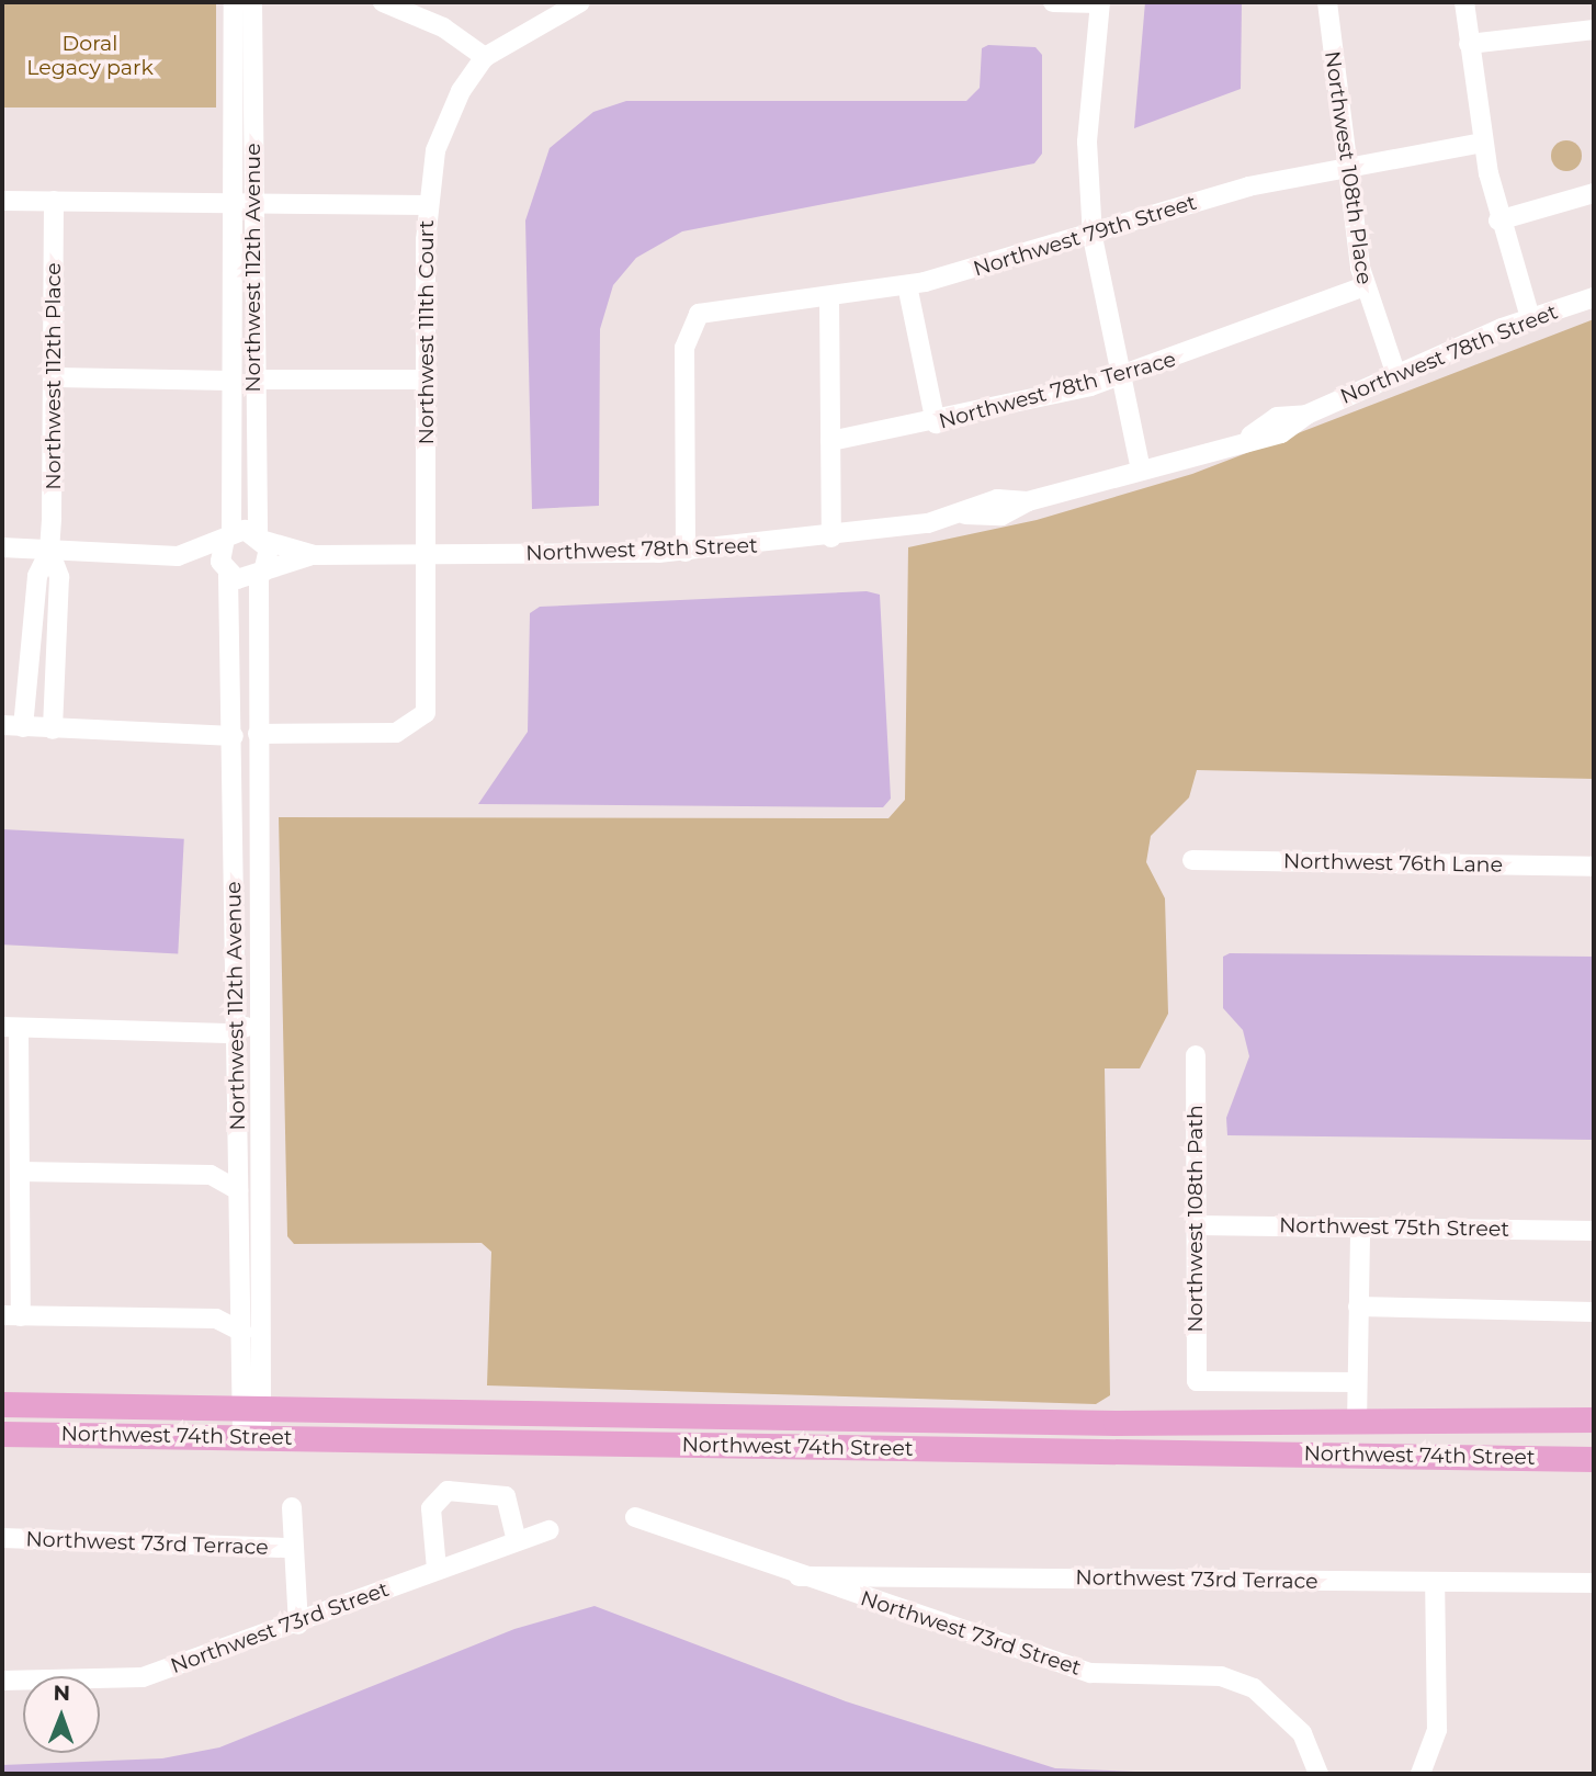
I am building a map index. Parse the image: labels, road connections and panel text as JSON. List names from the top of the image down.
{
  "streets": {
    "main road": ["Northwest 74th Street"],
    "street": [
      "Northwest 108th Place",
      "Northwest 79th Street",
      "Northwest 112th Avenue",
      "Northwest 111th Court",
      "Northwest 78th Street",
      "Northwest 112th Place",
      "Northwest 78th Terrace",
      "Northwest 76th Lane",
      "Northwest 108th Path",
      "Northwest 75th Street",
      "Northwest 73rd Terrace",
      "Northwest 73rd Street"
    ]
  },
  "crossings": [
    ["Northwest 108th Place", "Northwest 79th Street"],
    ["Northwest 108th Place", "Northwest 78th Street"],
    ["Northwest 108th Place", "Northwest 78th Terrace"],
    ["Northwest 79th Street", "Northwest 78th Street"],
    ["Northwest 112th Avenue", "Northwest 111th Court"],
    ["Northwest 112th Avenue", "Northwest 78th Street"],
    ["Northwest 112th Avenue", "Northwest 74th Street"],
    ["Northwest 111th Court", "Northwest 78th Street"],
    ["Northwest 108th Path", "Northwest 75th Street"],
    ["Northwest 73rd Terrace", "Northwest 73rd Street"]
  ],
  "parks": ["Doral Legacy park"],
  "north": "top"
}
